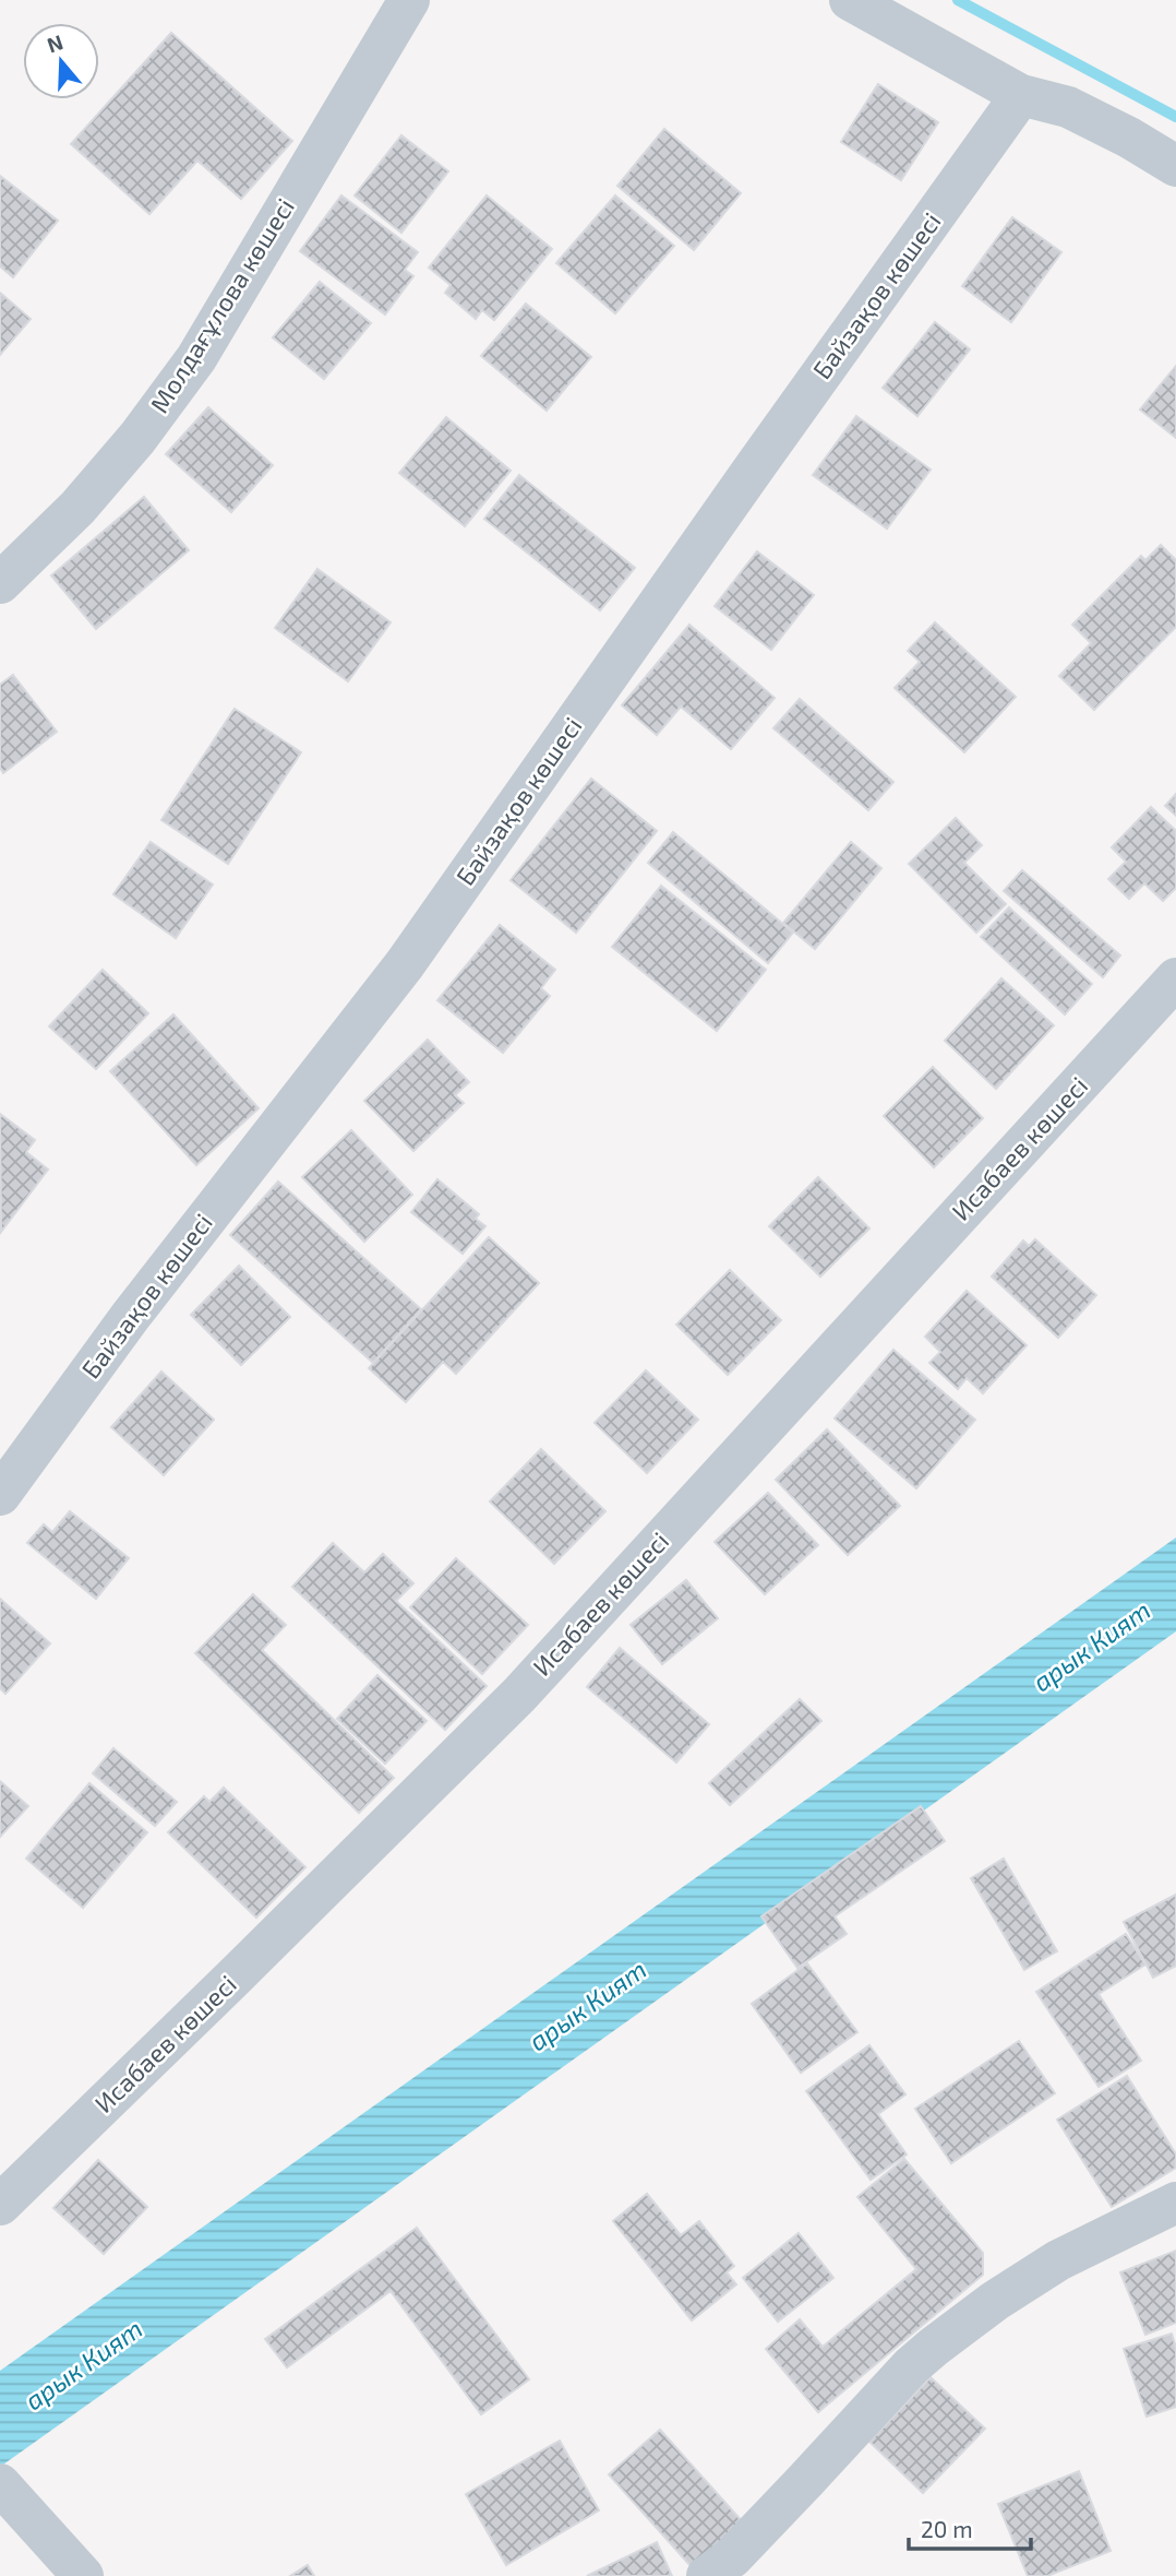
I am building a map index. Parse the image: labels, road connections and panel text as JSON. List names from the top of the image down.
{
  "streets": {
    "street": ["Байзақов көшесі", "Молдағұлова көшесі", "Исабаев көшесі"]
  },
  "water": ["арык Кият"],
  "scale_bar": "20 m",
  "north": "top"
}
